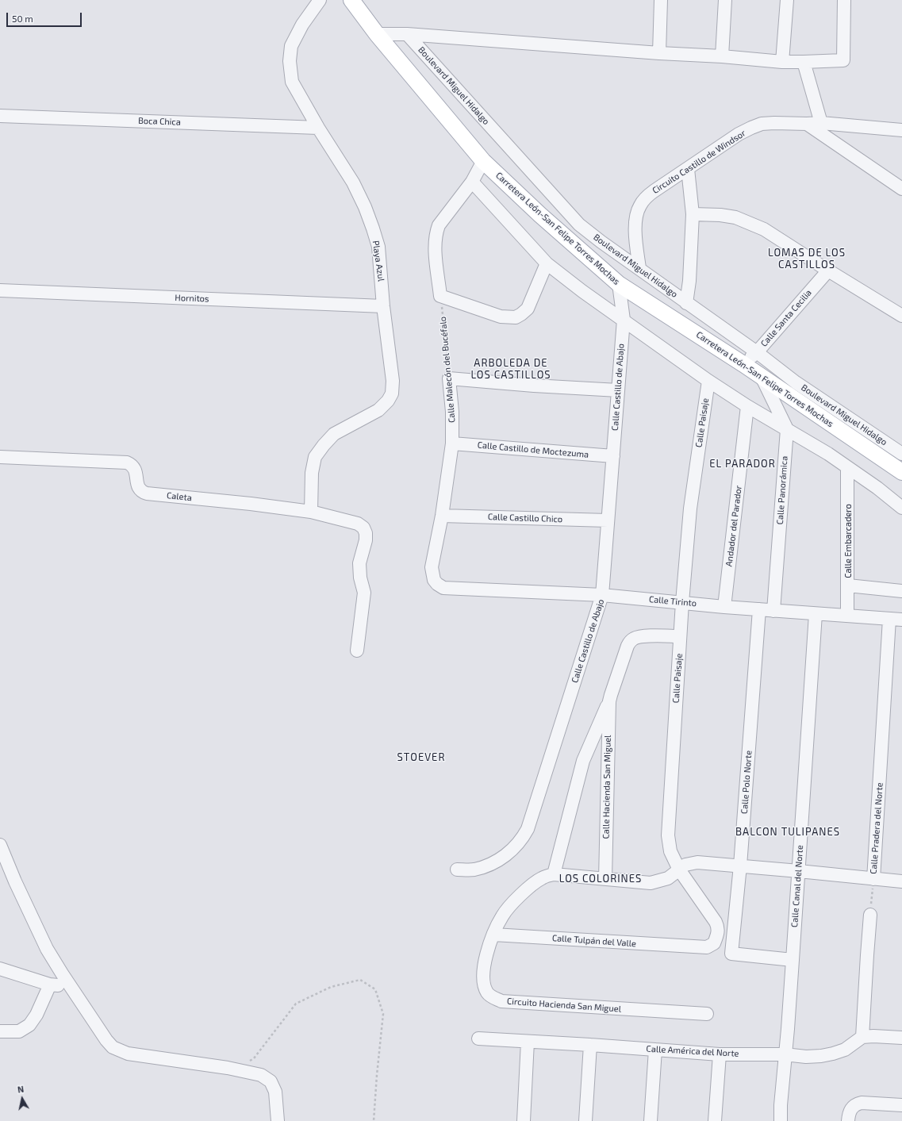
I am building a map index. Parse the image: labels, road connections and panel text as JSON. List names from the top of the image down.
{
  "streets": {
    "main road": ["Carretera León-San Felipe Torres Mochas"],
    "street": [
      "Boulevard Miguel Hidalgo",
      "Boca Chica",
      "Circuito Castillo de Windsor",
      "Playa Azul",
      "Hornitos",
      "Calle Santa Cecilia",
      "Calle Malecón del Bucéfalo",
      "Calle Castillo de Abajo",
      "Calle Paisaje",
      "Calle Castillo de Moctezuma",
      "Calle Panorámica",
      "Caleta",
      "Calle Castillo Chico",
      "Andador del Parador",
      "Calle Embarcadero",
      "Calle Tirinto",
      "Calle Polo Norte",
      "Calle Hacienda San Miguel",
      "Calle Pradera del Norte",
      "Calle Canal del Norte",
      "Calle Tulpán del Valle",
      "Circuito Hacienda San Miguel",
      "Calle América del Norte"
    ]
  },
  "crossings": [
    ["Boulevard Miguel Hidalgo", "Circuito Castillo de Windsor"],
    ["Boulevard Miguel Hidalgo", "Calle Santa Cecilia"],
    ["Boca Chica", "Playa Azul"],
    ["Carretera León-San Felipe Torres Mochas", "Calle Santa Cecilia"],
    ["Carretera León-San Felipe Torres Mochas", "Calle Castillo de Abajo"],
    ["Playa Azul", "Hornitos"],
    ["Playa Azul", "Caleta"],
    ["Calle Malecón del Bucéfalo", "Calle Castillo de Moctezuma"],
    ["Calle Malecón del Bucéfalo", "Calle Castillo Chico"],
    ["Calle Malecón del Bucéfalo", "Calle Tirinto"],
    ["Calle Castillo de Abajo", "Calle Castillo de Moctezuma"],
    ["Calle Castillo de Abajo", "Calle Castillo Chico"],
    ["Calle Castillo de Abajo", "Calle Tirinto"],
    ["Calle Paisaje", "Calle Tirinto"],
    ["Calle Paisaje", "Calle Tulpán del Valle"],
    ["Calle Panorámica", "Calle Tirinto"],
    ["Andador del Parador", "Calle Tirinto"],
    ["Calle Embarcadero", "Calle Tirinto"],
    ["Calle Tirinto", "Calle Polo Norte"],
    ["Calle Tirinto", "Calle Pradera del Norte"],
    ["Calle Tirinto", "Calle Canal del Norte"],
    ["Calle Polo Norte", "Calle Canal del Norte"],
    ["Calle Canal del Norte", "Calle América del Norte"],
    ["Calle Tulpán del Valle", "Circuito Hacienda San Miguel"]
  ],
  "districts": [
    "LOMAS DE LOS CASTILLOS",
    "ARBOLEDA DE LOS CASTILLOS",
    "EL PARADOR",
    "STOEVER",
    "BALCON TULIPANES",
    "LOS COLORINES"
  ],
  "scale_bar": "50 m",
  "north": "top"
}
